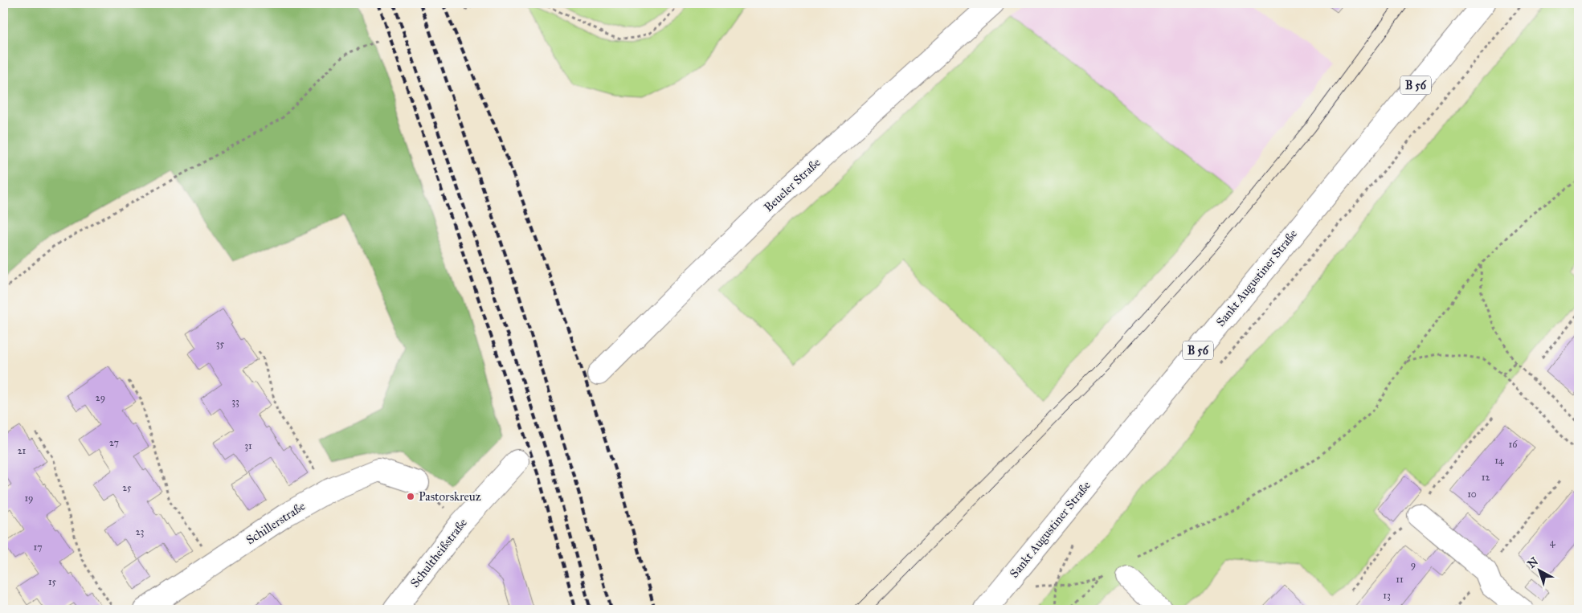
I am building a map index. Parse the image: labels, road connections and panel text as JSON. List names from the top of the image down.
{
  "streets": {
    "street": [
      "B 56",
      "Beueler Straße",
      "Sankt Augustiner Straße",
      "Schillerstraße",
      "Schultheißstraße"
    ]
  },
  "places": ["Pastorskreuz"],
  "house_numbers": [
    "35",
    "29",
    "33",
    "27",
    "16",
    "31",
    "21",
    "14",
    "12",
    "25",
    "10",
    "19",
    "23",
    "4",
    "17",
    "9",
    "11",
    "15",
    "13"
  ],
  "north": "top left"
}
